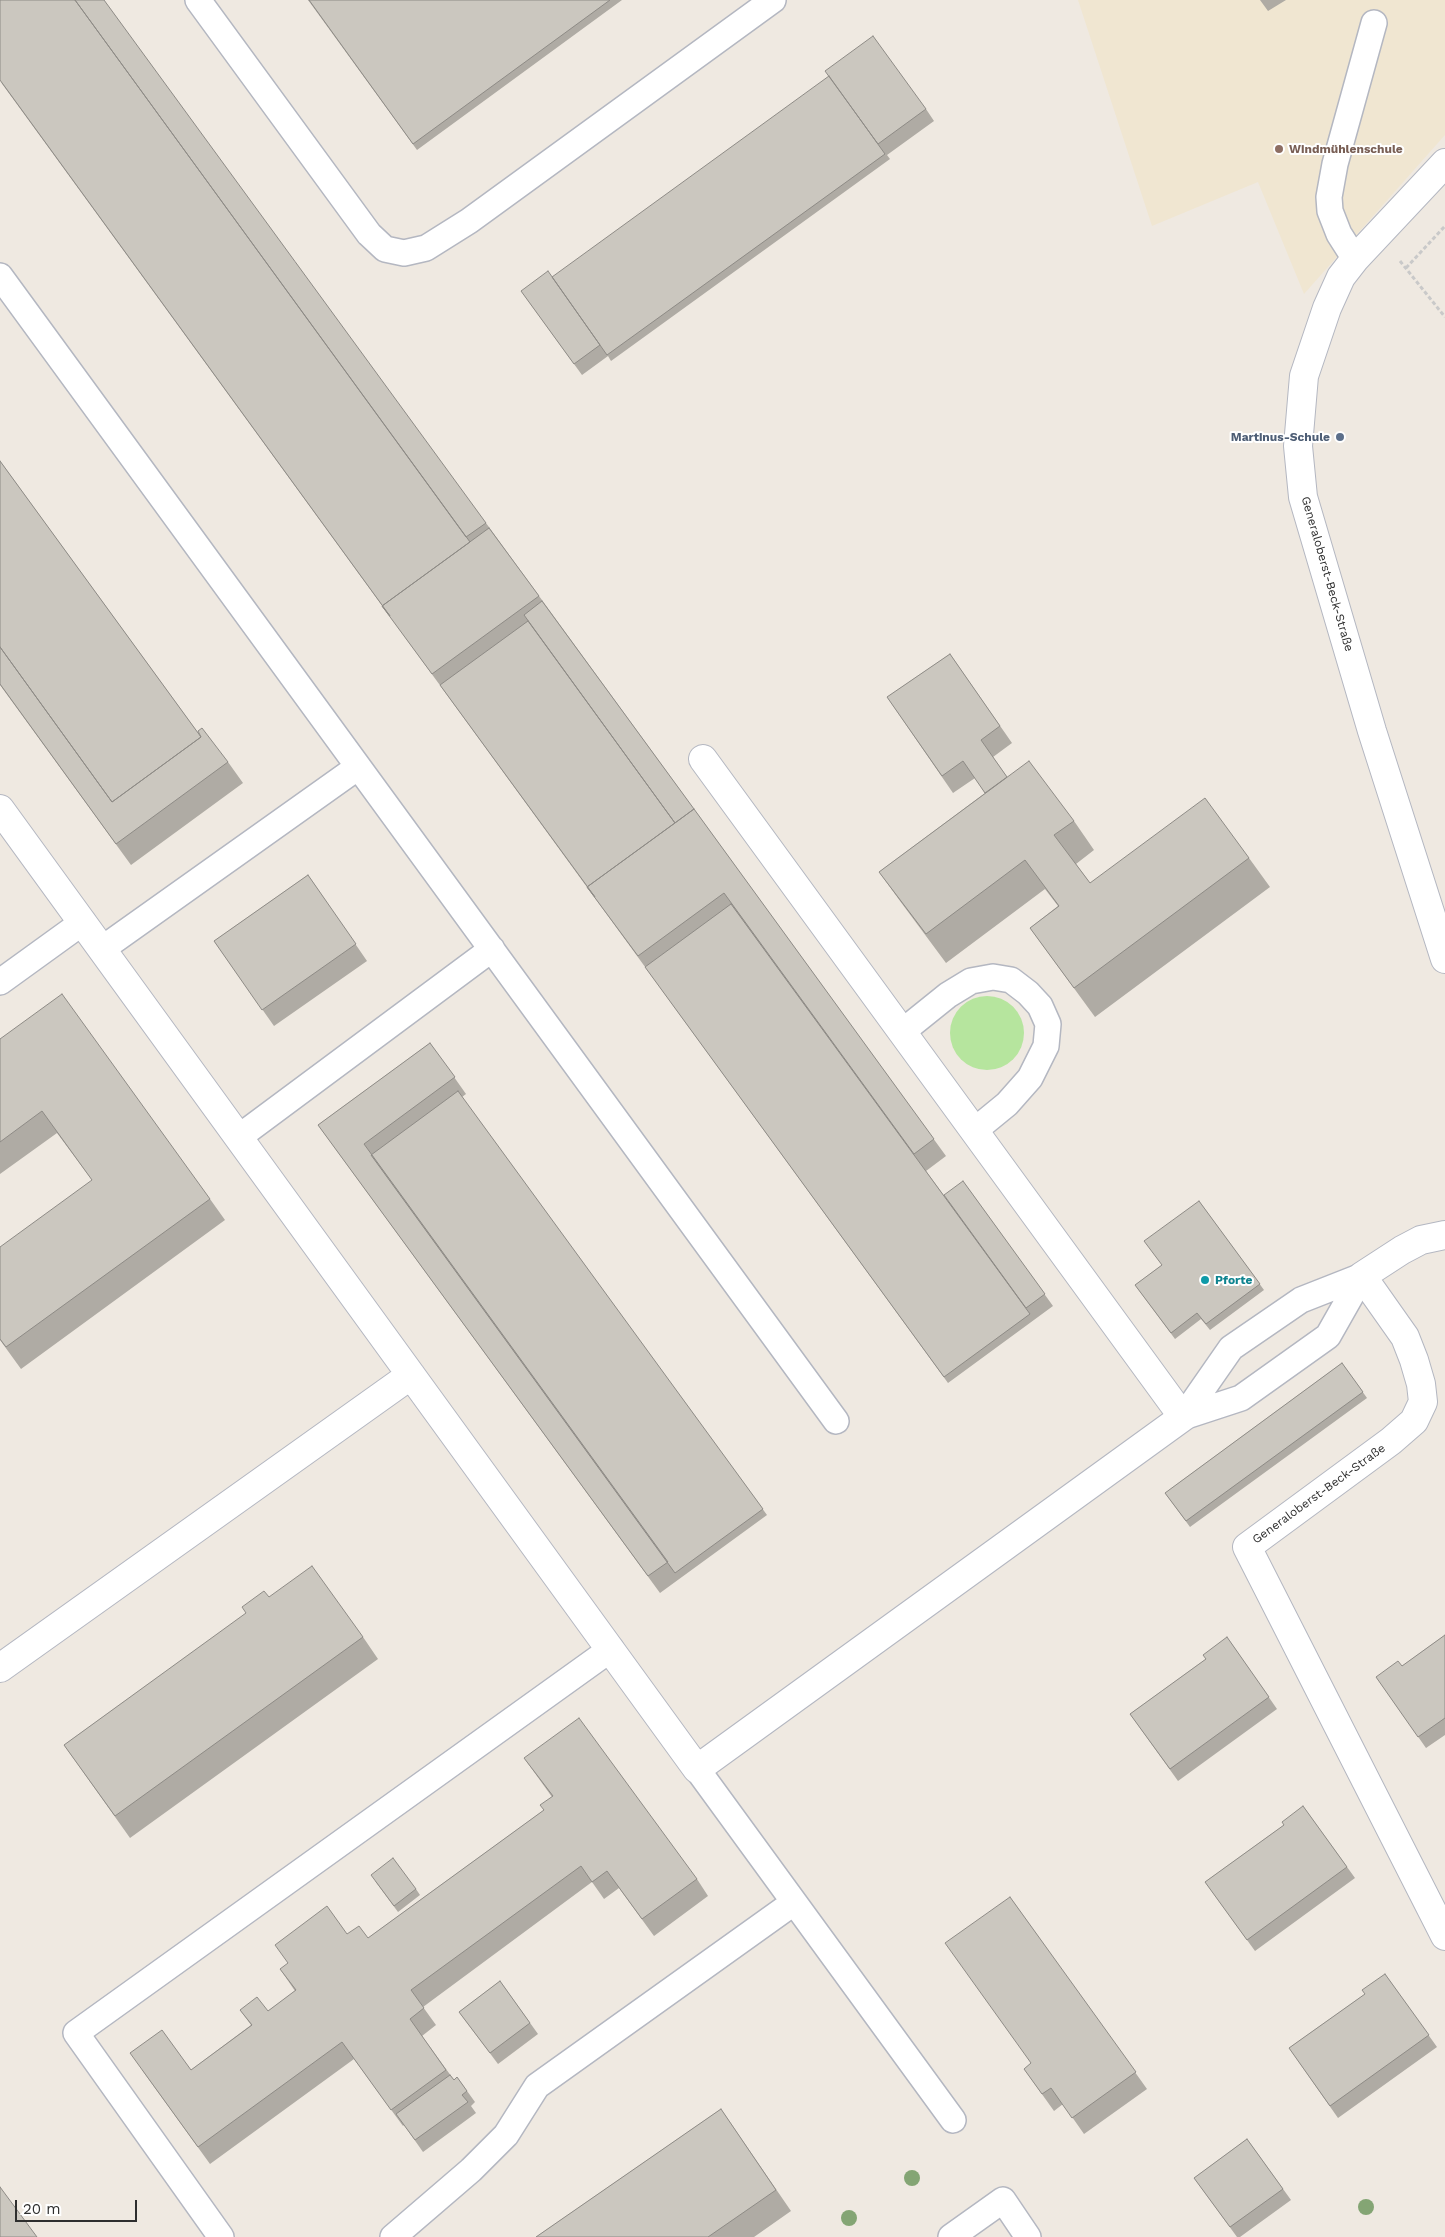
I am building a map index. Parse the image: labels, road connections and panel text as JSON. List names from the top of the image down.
{
  "streets": {
    "street": ["Generaloberst-Beck-Straße"]
  },
  "places": ["Windmühlenschule", "Martinus-Schule", "Pforte"],
  "scale_bar": "20 m"
}
